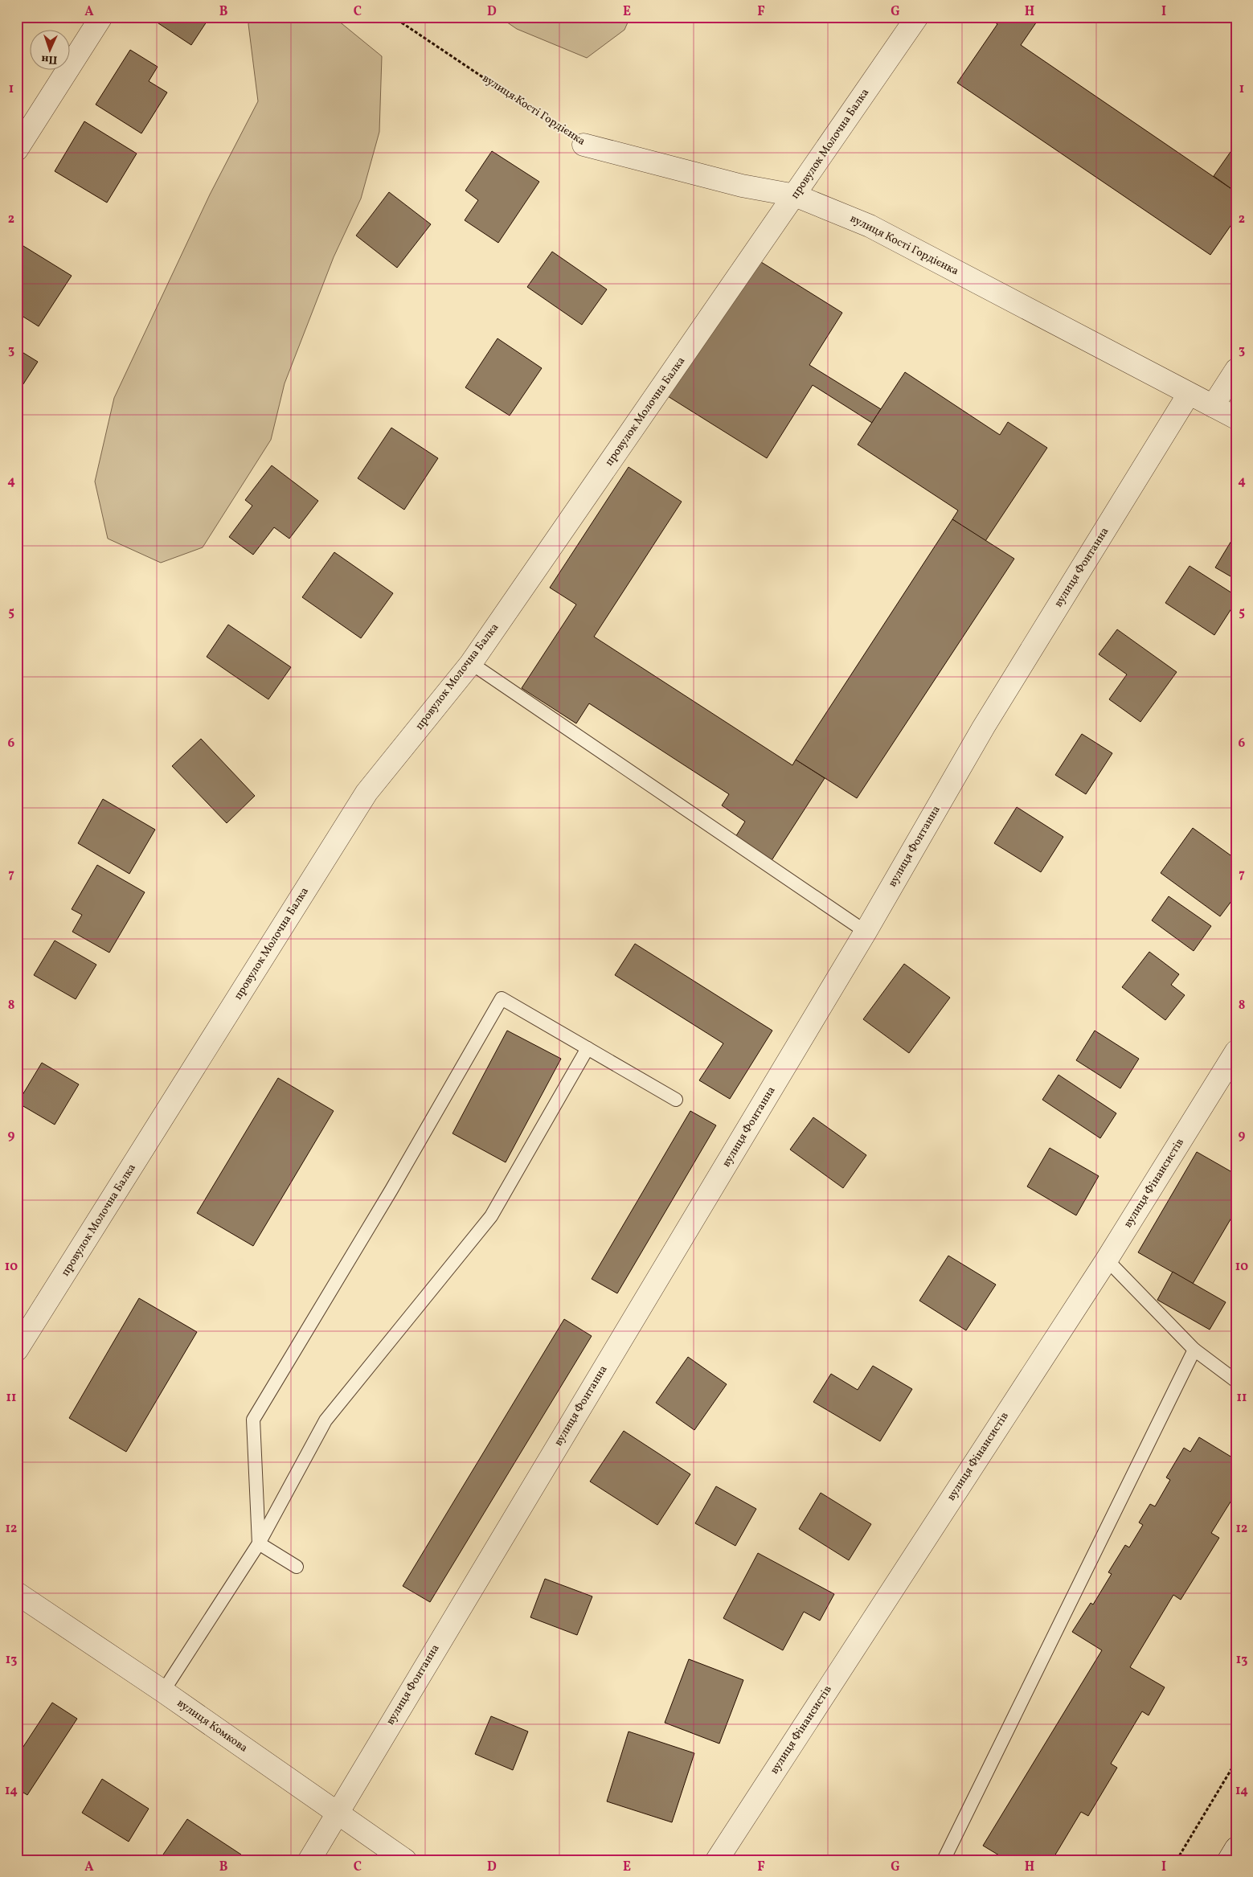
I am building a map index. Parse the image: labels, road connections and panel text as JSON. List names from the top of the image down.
{
  "streets": {
    "street": [
      "вулиця Кості Гордієнка",
      "провулок Молочна Балка",
      "вулиця Фонтанна",
      "вулиця Фінансистів",
      "вулиця Комкова"
    ]
  },
  "crossings": [
    ["вулиця Кості Гордієнка", "провулок Молочна Балка"],
    ["вулиця Кості Гордієнка", "вулиця Фонтанна"],
    ["вулиця Фонтанна", "вулиця Комкова"]
  ],
  "north": "bottom",
  "grid": {
    "columns": [
      "A",
      "B",
      "C",
      "D",
      "E",
      "F",
      "G",
      "H",
      "I"
    ],
    "rows": [
      "1",
      "2",
      "3",
      "4",
      "5",
      "6",
      "7",
      "8",
      "9",
      "10",
      "11",
      "12",
      "13",
      "14"
    ]
  }
}
